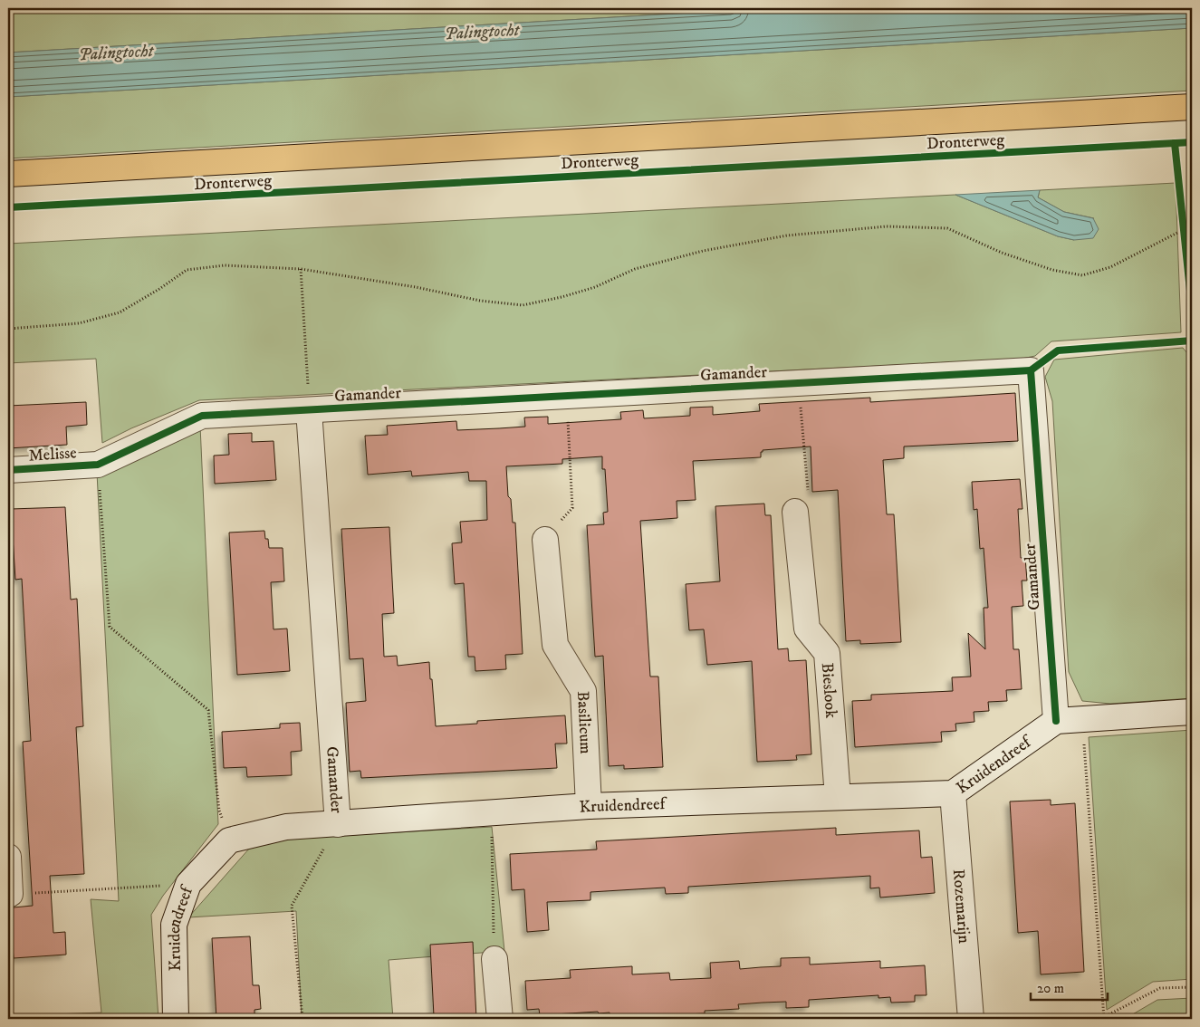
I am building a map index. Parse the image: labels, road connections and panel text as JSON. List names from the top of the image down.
{
  "streets": {
    "main road": ["Dronterweg"],
    "street": [
      "Gamander",
      "Melisse",
      "Bieslook",
      "Basilicum",
      "Kruidendreef",
      "Rozemarijn"
    ]
  },
  "crossings": [
    ["Gamander", "Melisse"],
    ["Gamander", "Kruidendreef"],
    ["Bieslook", "Kruidendreef"],
    ["Basilicum", "Kruidendreef"],
    ["Kruidendreef", "Rozemarijn"]
  ],
  "water": ["Palingtocht"],
  "scale_bar": "20 m"
}
